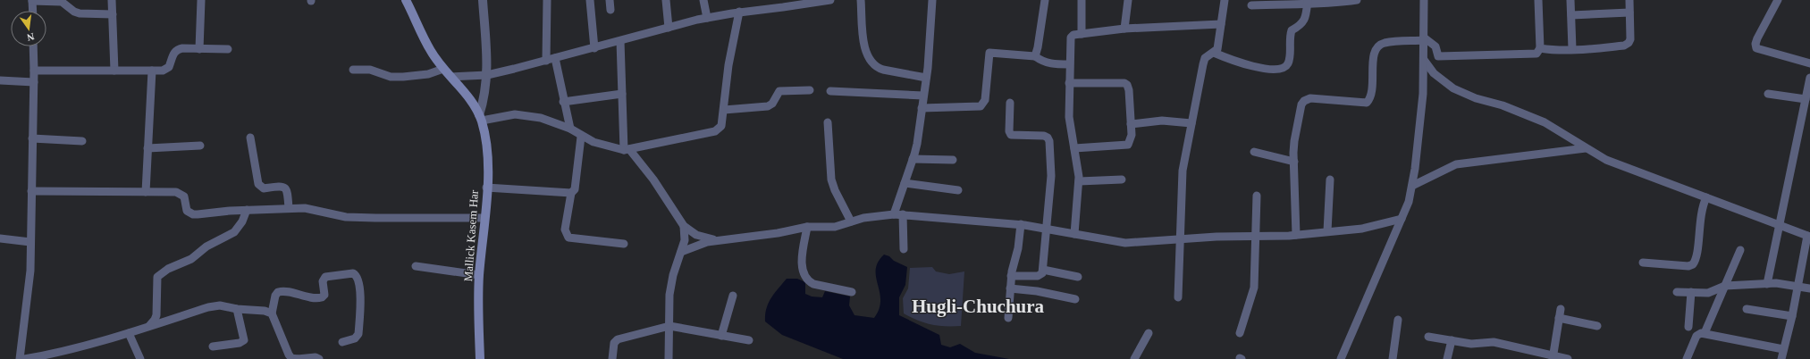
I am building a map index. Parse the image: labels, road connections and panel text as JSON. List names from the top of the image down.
{
  "streets": {
    "main road": ["Mallick Kasem Har"]
  },
  "districts": ["Hugli-Chuchura"],
  "north": "bottom"
}
